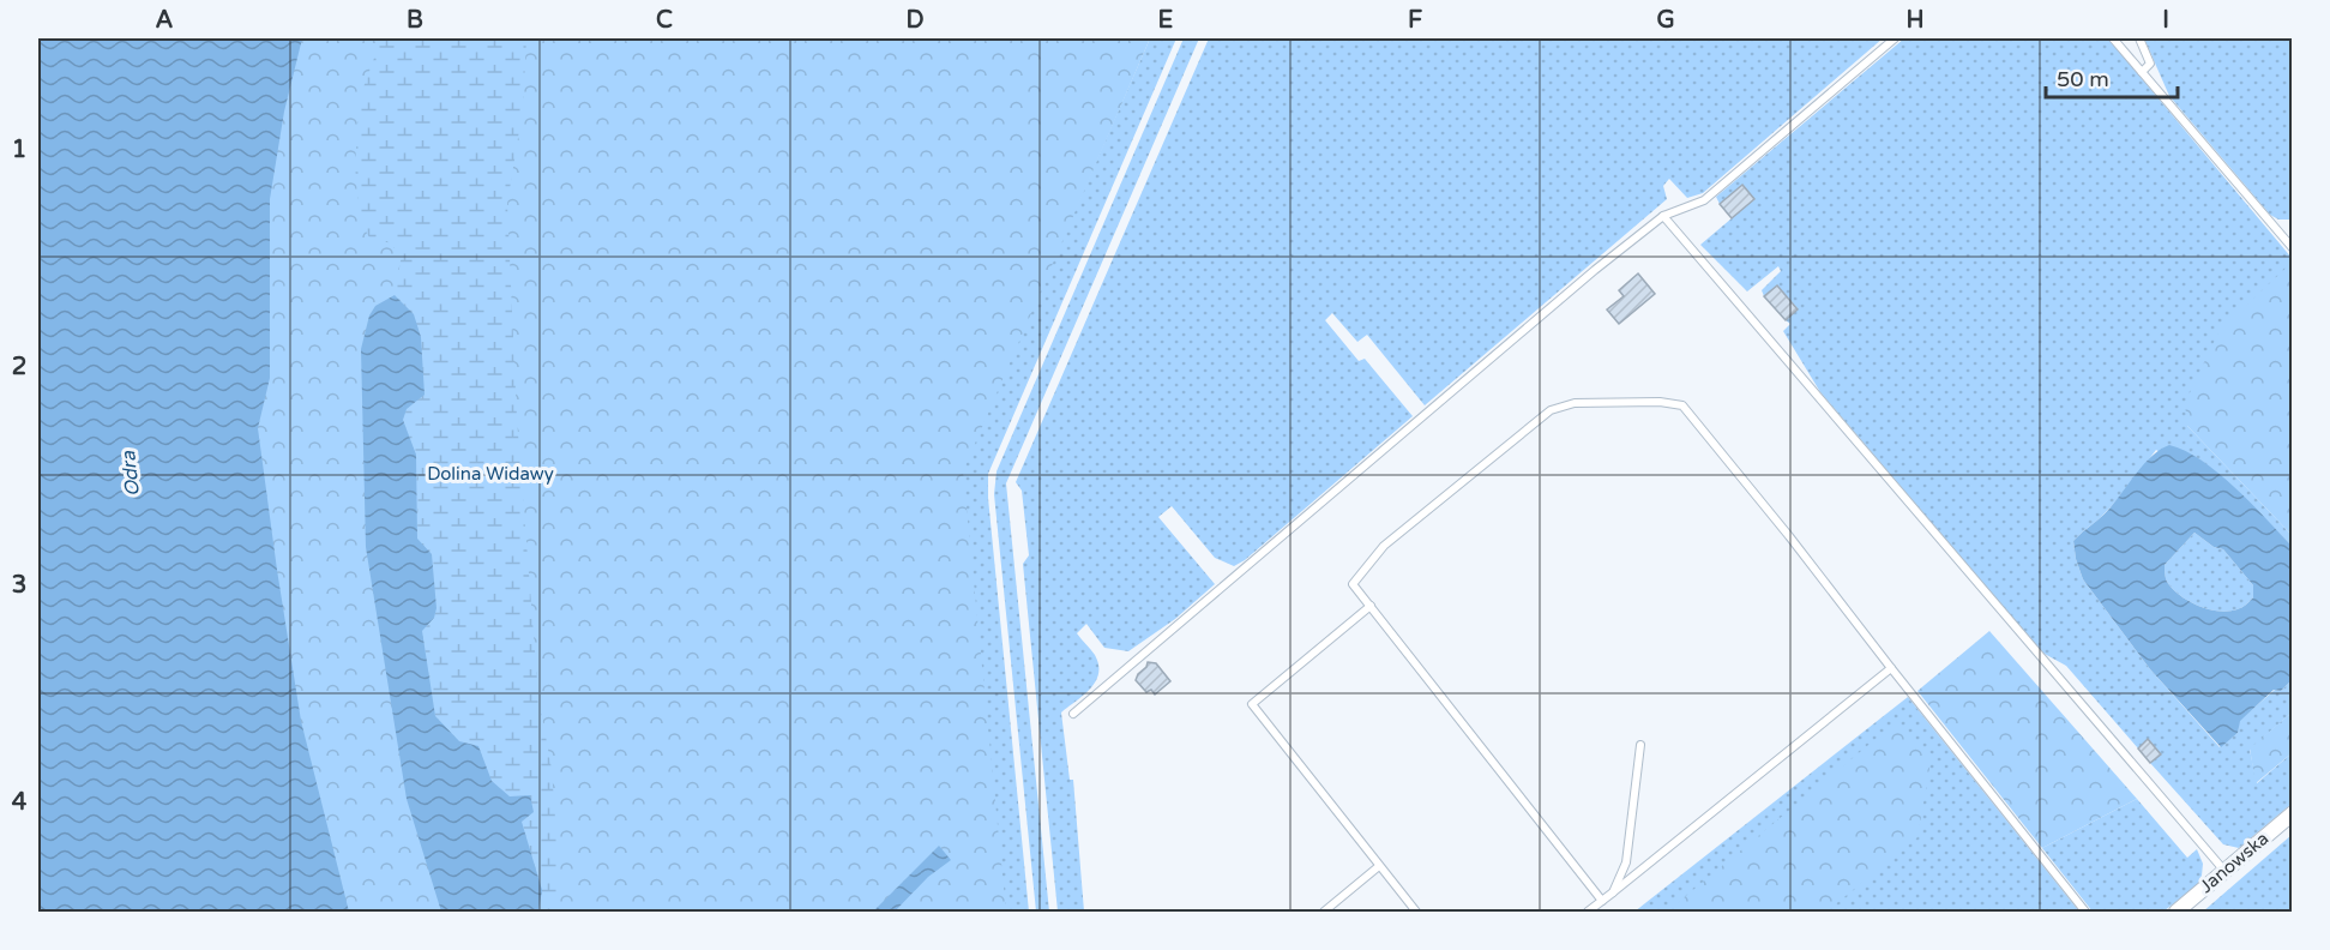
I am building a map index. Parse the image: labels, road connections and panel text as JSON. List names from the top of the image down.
{
  "streets": {
    "street": ["Janowska"]
  },
  "water": ["Odra"],
  "parks": ["Dolina Widawy"],
  "scale_bar": "50 m",
  "grid": {
    "columns": [
      "A",
      "B",
      "C",
      "D",
      "E",
      "F",
      "G",
      "H",
      "I"
    ],
    "rows": [
      "1",
      "2",
      "3",
      "4"
    ]
  }
}
